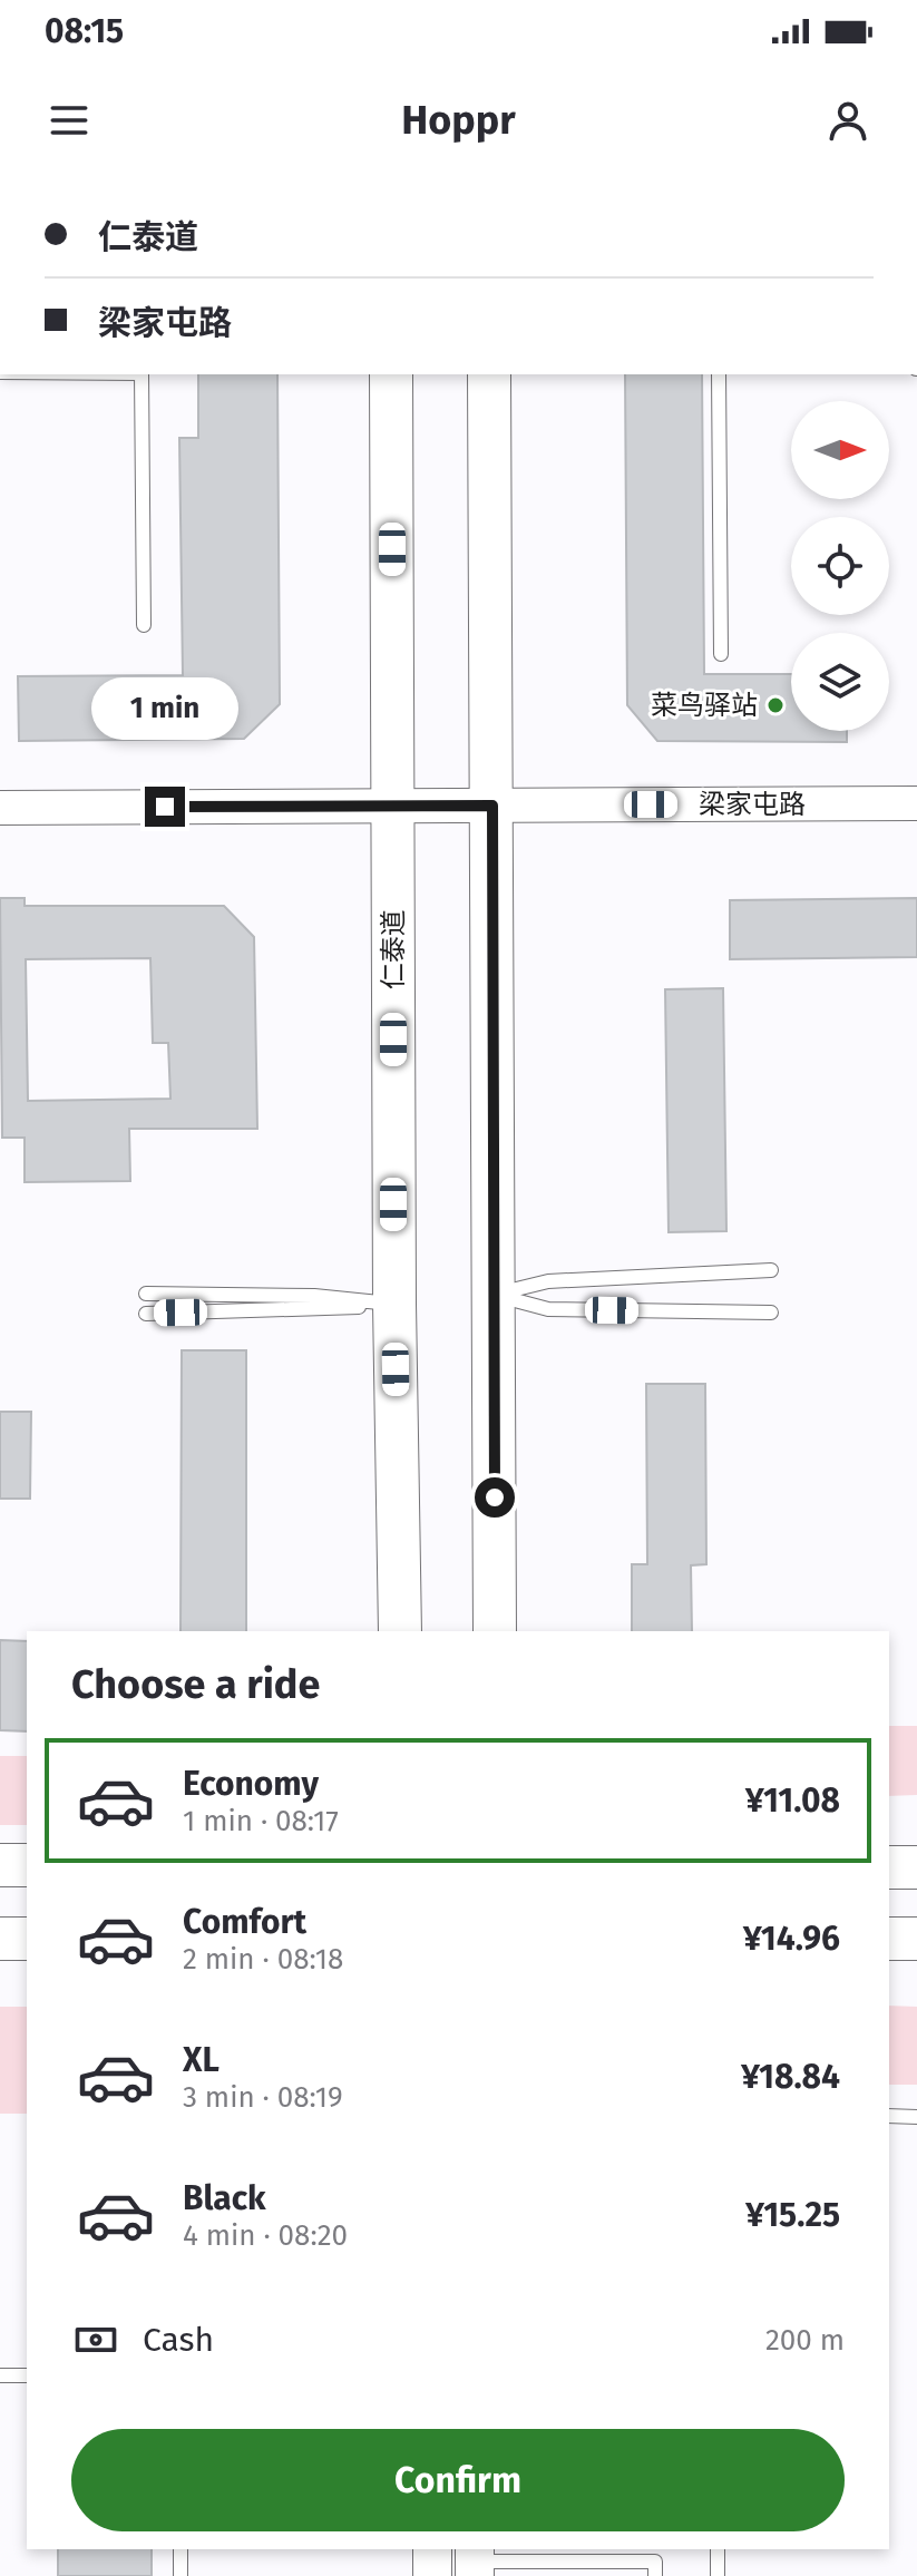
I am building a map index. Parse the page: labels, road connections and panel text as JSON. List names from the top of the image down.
{
  "streets": {
    "main road": ["仁泰道"],
    "street": ["梁家屯路"]
  },
  "crossings": [
    ["梁家屯路", "仁泰道"]
  ],
  "places": ["菜鸟驿站"],
  "north": "right",
  "page": {
    "status": "08:15",
    "header": "Hoppr",
    "banner": ["仁泰道", "梁家屯路"],
    "bubble": "1 min",
    "heading": "Choose a ride",
    "list": [
      {
        "name": "Economy",
        "note": "1 min · 08:17",
        "value": "¥11.08"
      },
      {
        "name": "Comfort",
        "note": "2 min · 08:18",
        "value": "¥14.96"
      },
      {
        "name": "XL",
        "note": "3 min · 08:19",
        "value": "¥18.84"
      },
      {
        "name": "Black",
        "note": "4 min · 08:20",
        "value": "¥15.25"
      }
    ],
    "pay": ["Cash", "200 m"],
    "buttons": "Confirm"
  }
}
